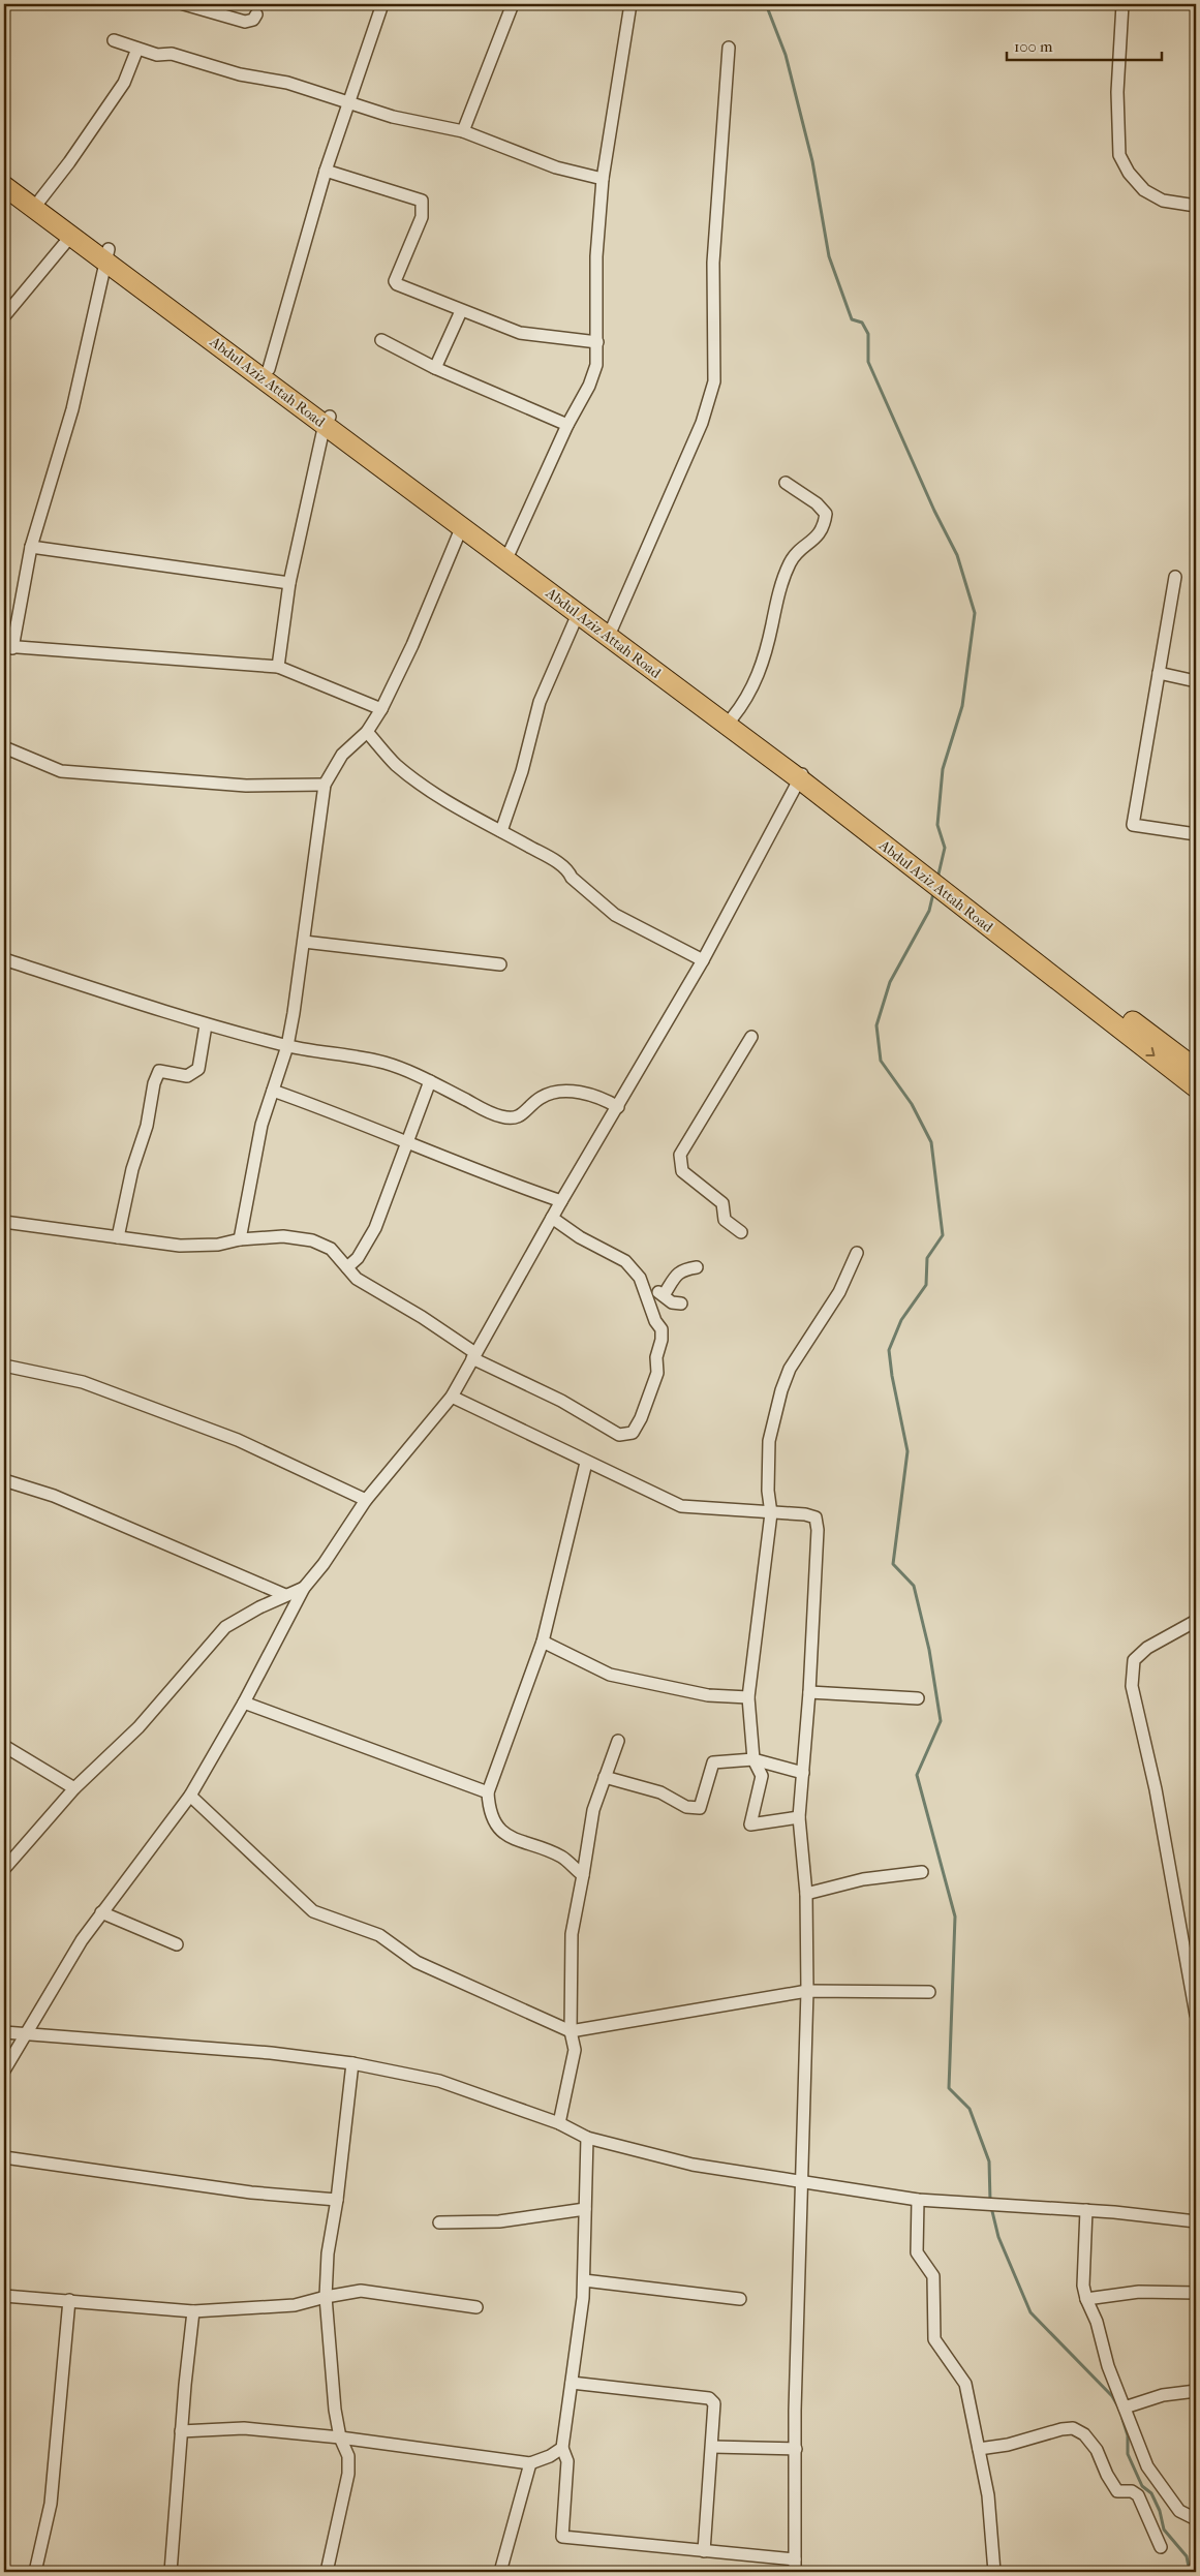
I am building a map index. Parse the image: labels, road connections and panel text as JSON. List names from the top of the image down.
{
  "streets": {
    "highway": ["Abdul Aziz Attah Road"]
  },
  "scale_bar": "100 m"
}
